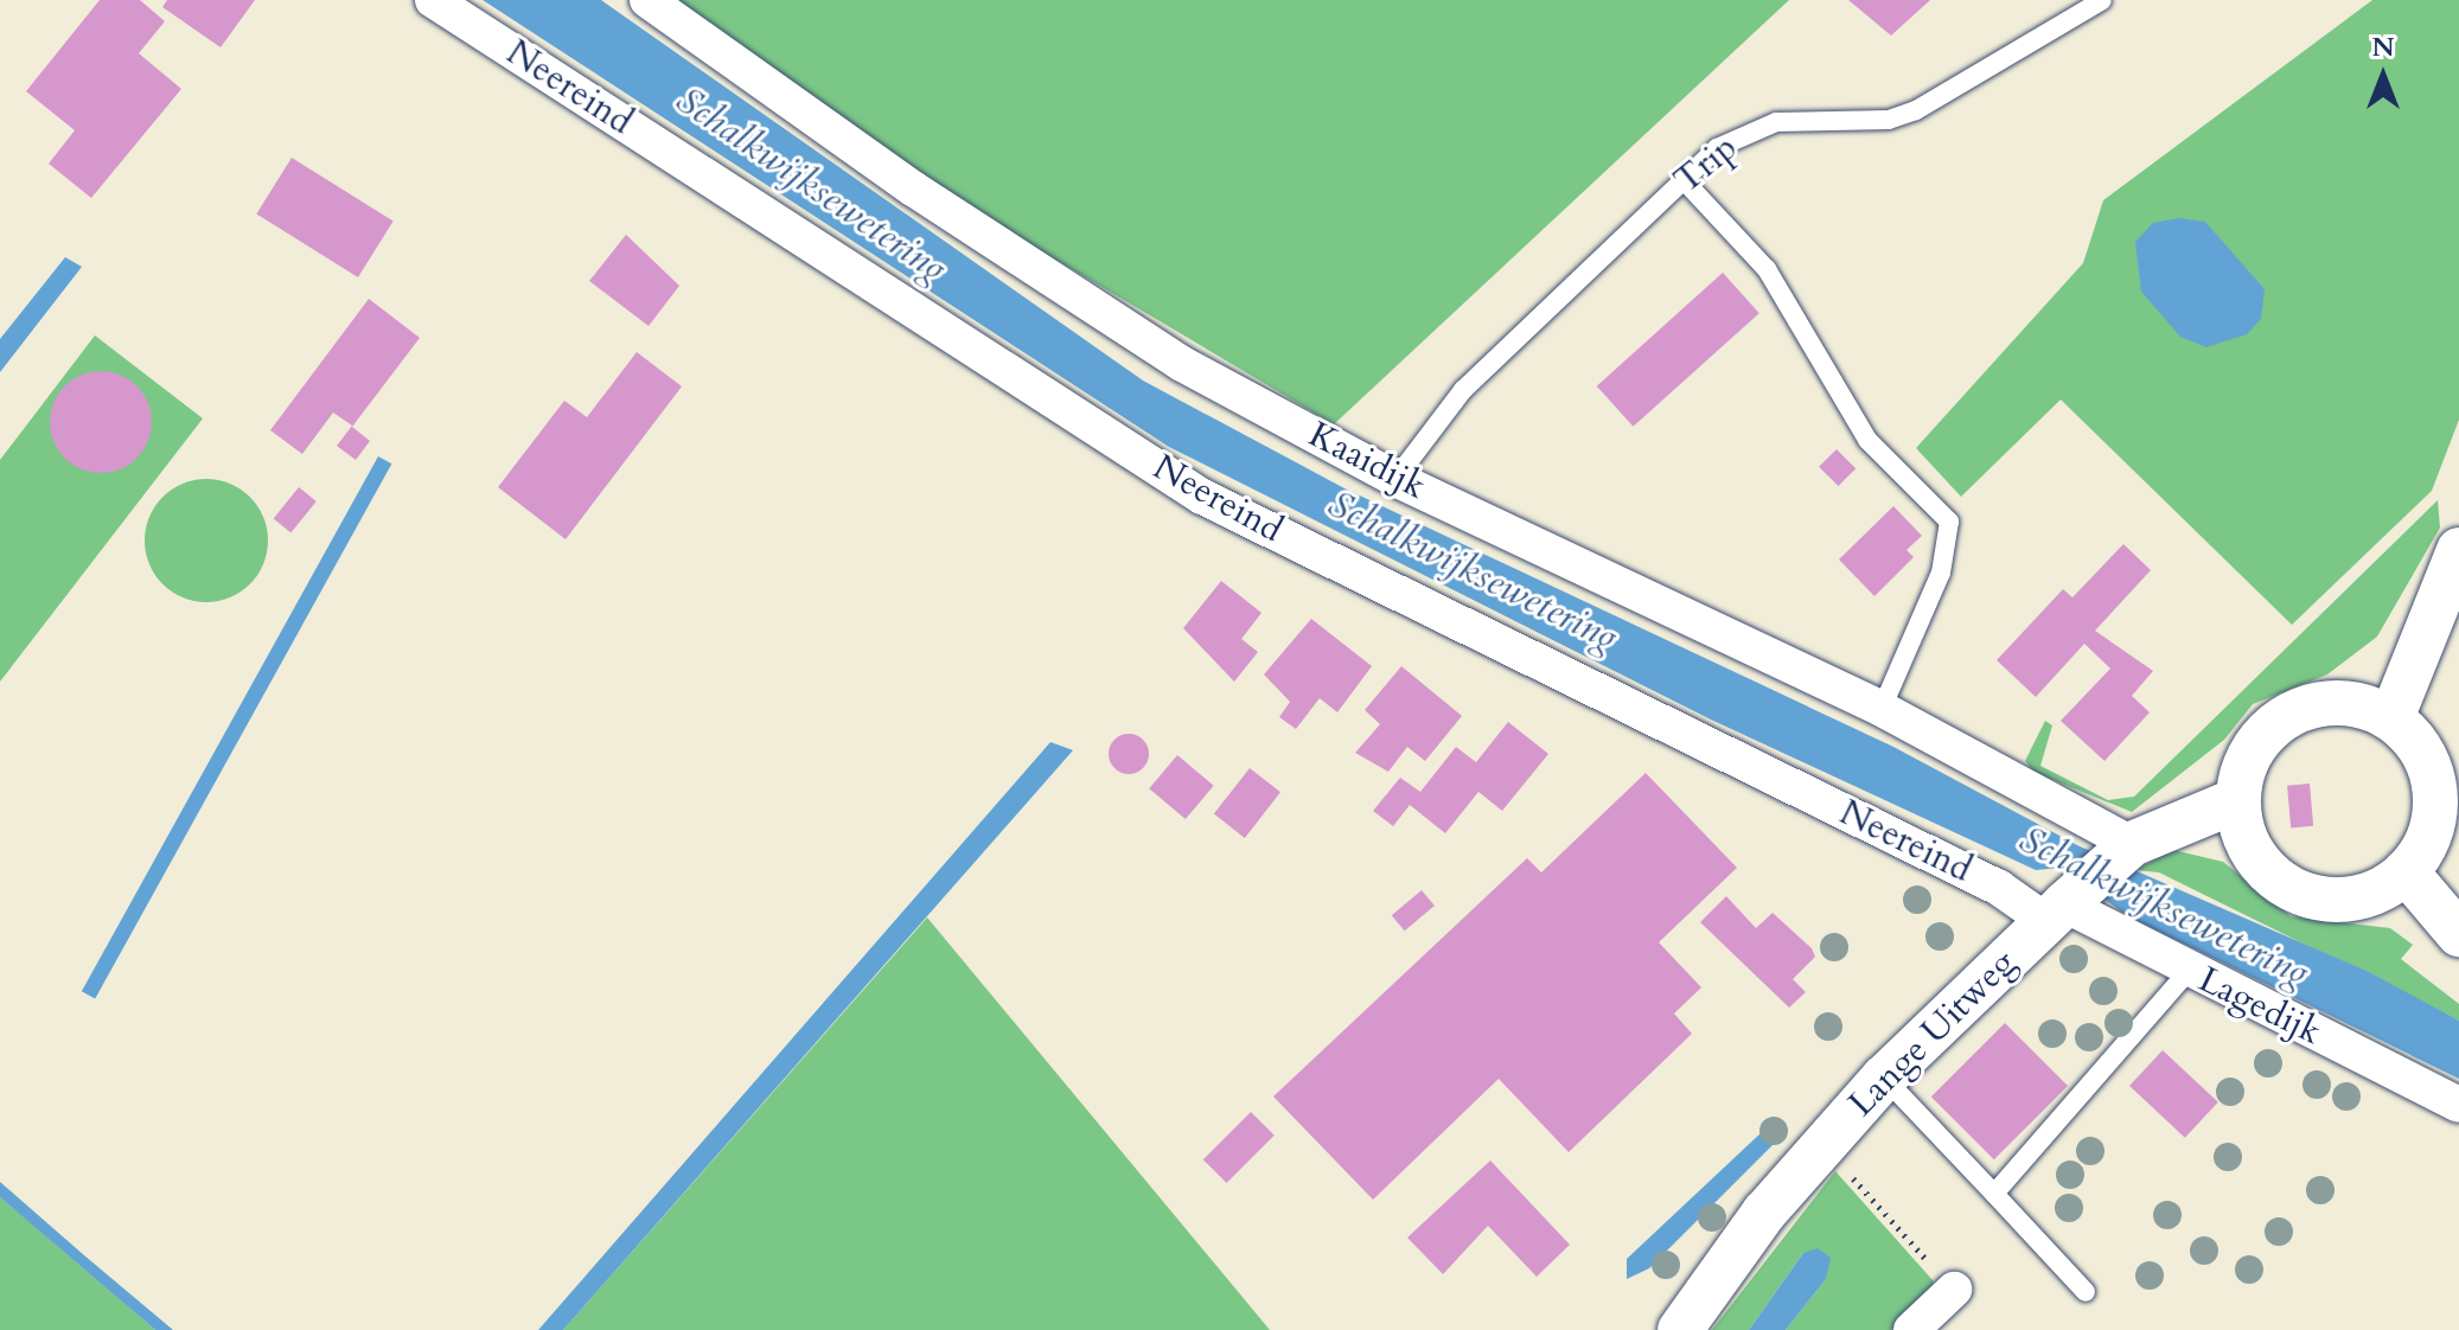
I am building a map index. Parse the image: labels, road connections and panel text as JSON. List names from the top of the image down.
{
  "streets": {
    "street": [
      "Neereind",
      "Kaaidijk",
      "Lagedijk",
      "Lange Uitweg"
    ],
    "lane": ["Trip"]
  },
  "crossings": [
    ["Neereind", "Kaaidijk"],
    ["Neereind", "Lagedijk"],
    ["Neereind", "Lange Uitweg"],
    ["Trip", "Kaaidijk"],
    ["Kaaidijk", "Lagedijk"],
    ["Kaaidijk", "Lange Uitweg"],
    ["Lagedijk", "Lange Uitweg"]
  ],
  "water": ["Schalkwijksewetering"],
  "north": "top"
}
